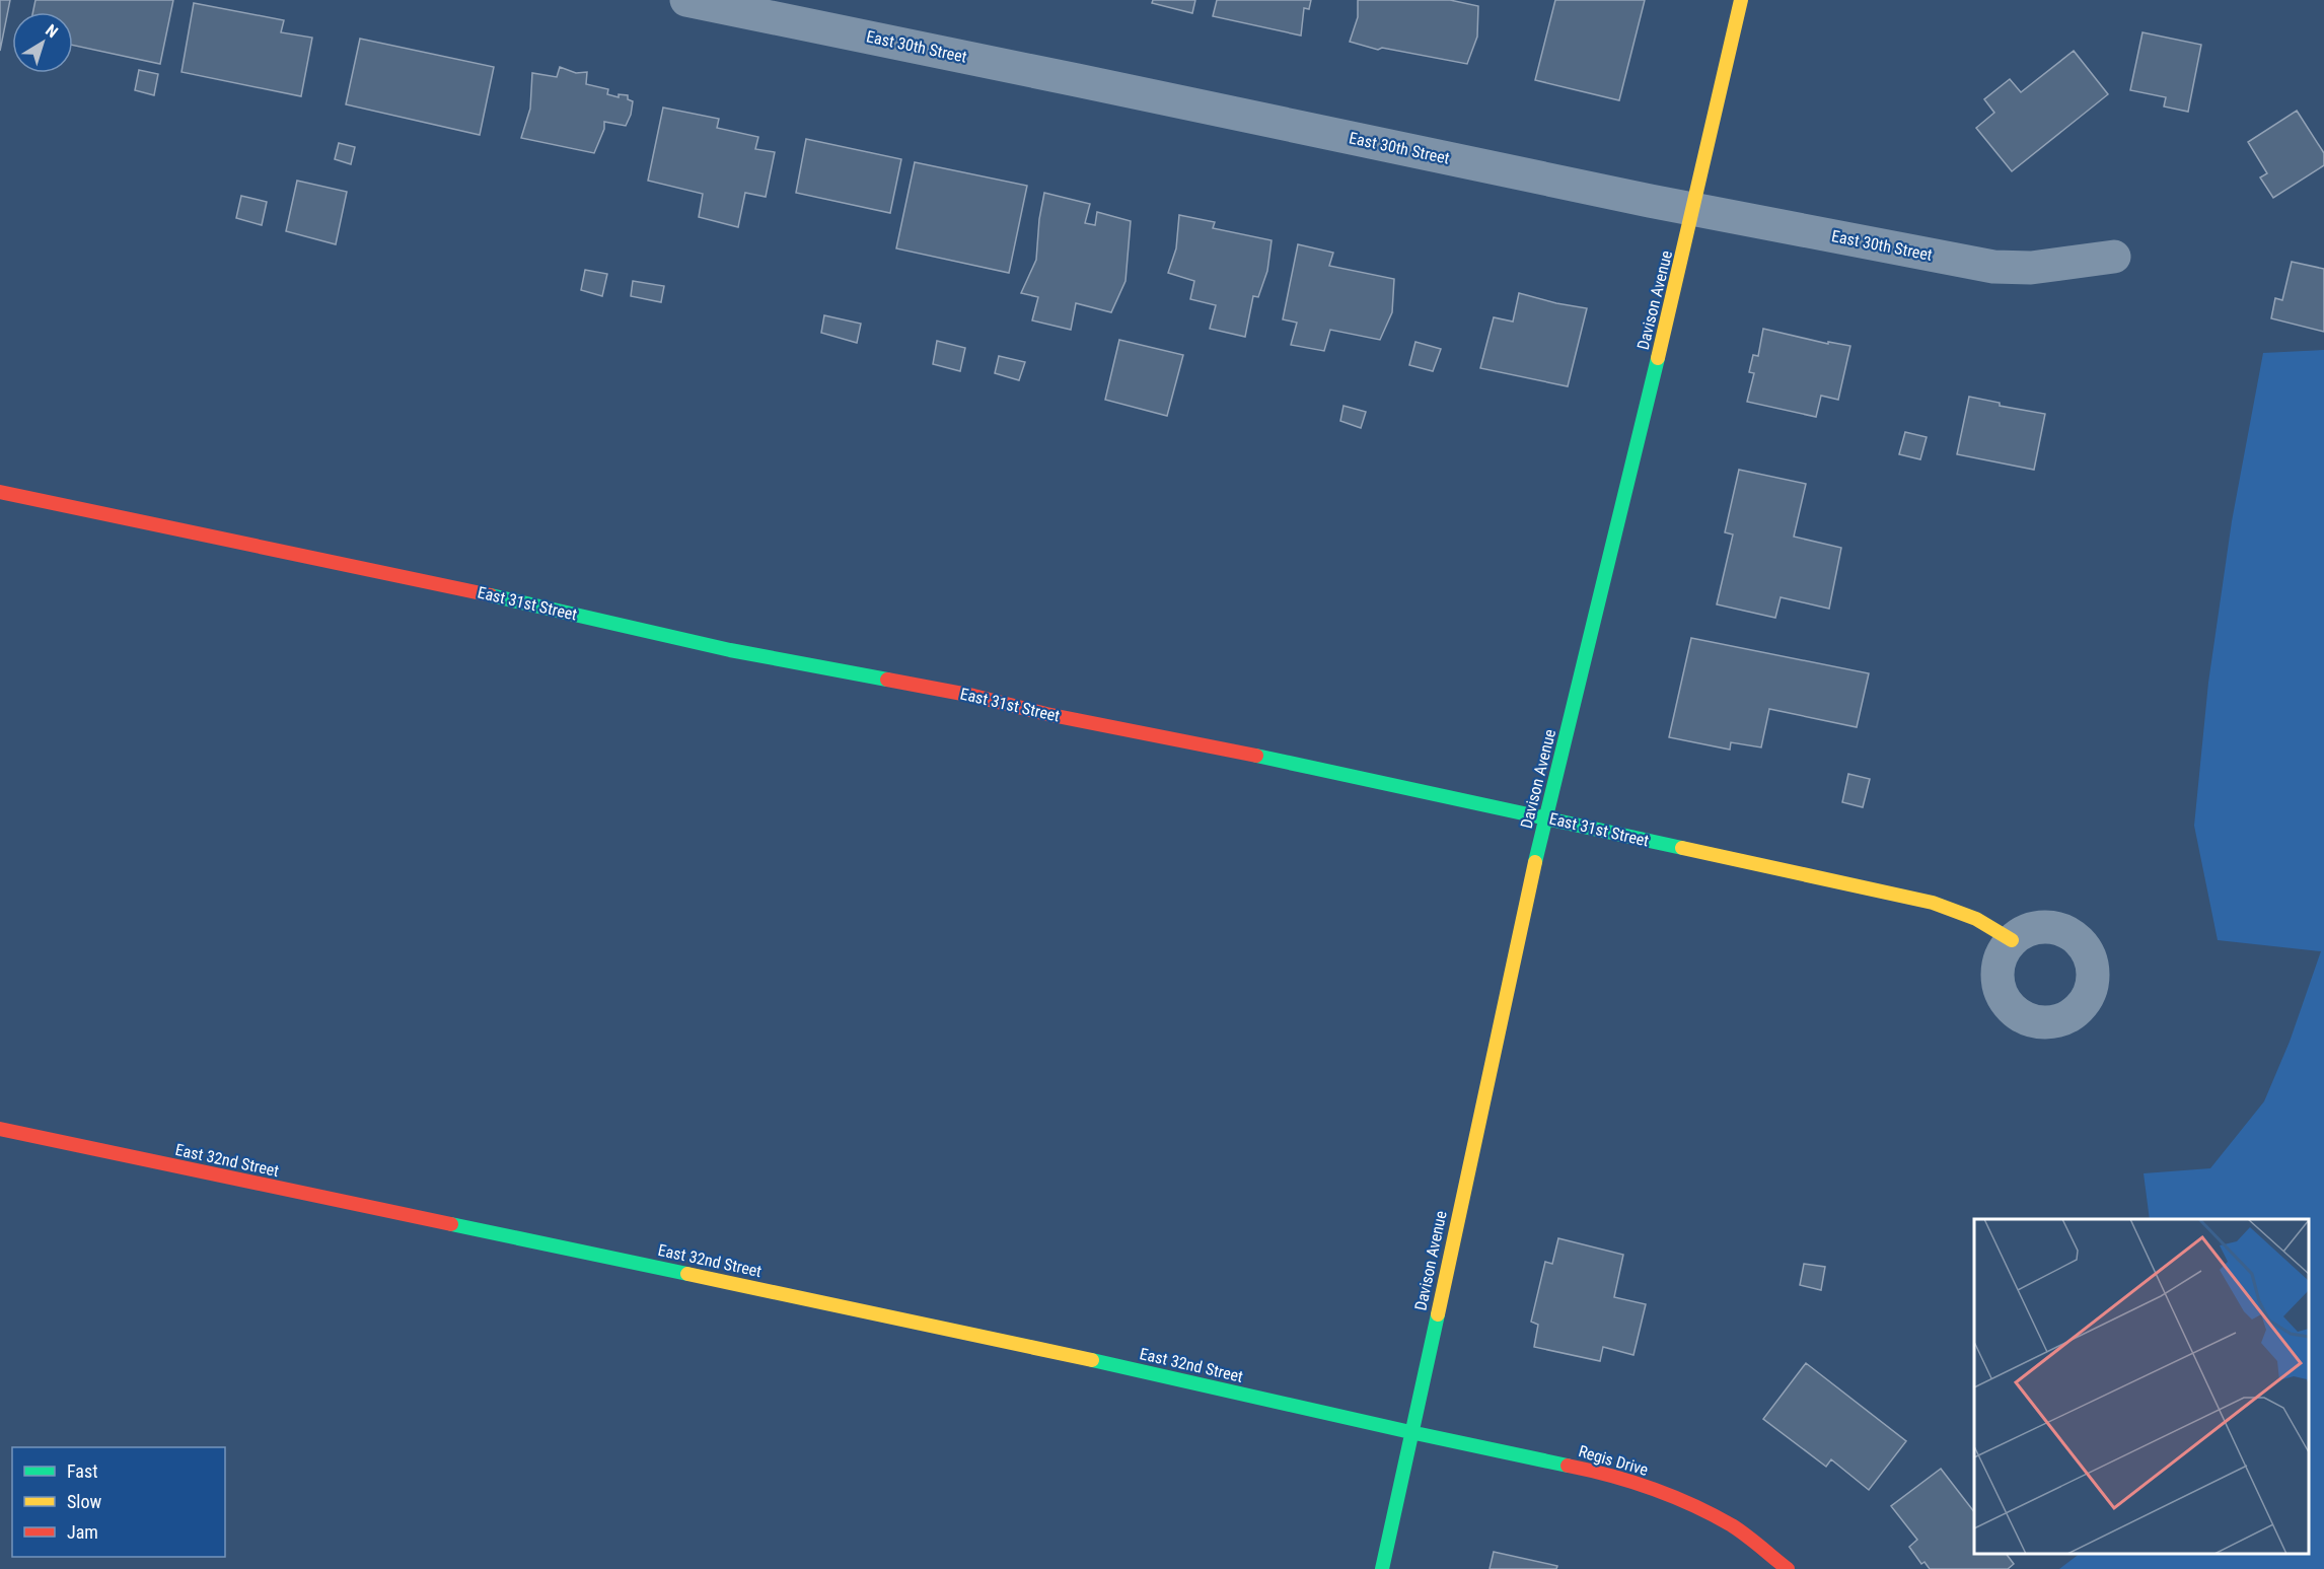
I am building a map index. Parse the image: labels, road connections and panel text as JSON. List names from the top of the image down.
{
  "streets": {
    "street": [
      "East 30th Street",
      "Davison Avenue",
      "East 31st Street",
      "East 32nd Street",
      "Regis Drive"
    ]
  },
  "crossings": [
    ["East 30th Street", "Davison Avenue"],
    ["Davison Avenue", "East 31st Street"],
    ["Davison Avenue", "East 32nd Street"],
    ["Davison Avenue", "Regis Drive"],
    ["East 32nd Street", "Regis Drive"]
  ],
  "legend": ["Fast", "Slow", "Jam"],
  "north": "top right"
}
